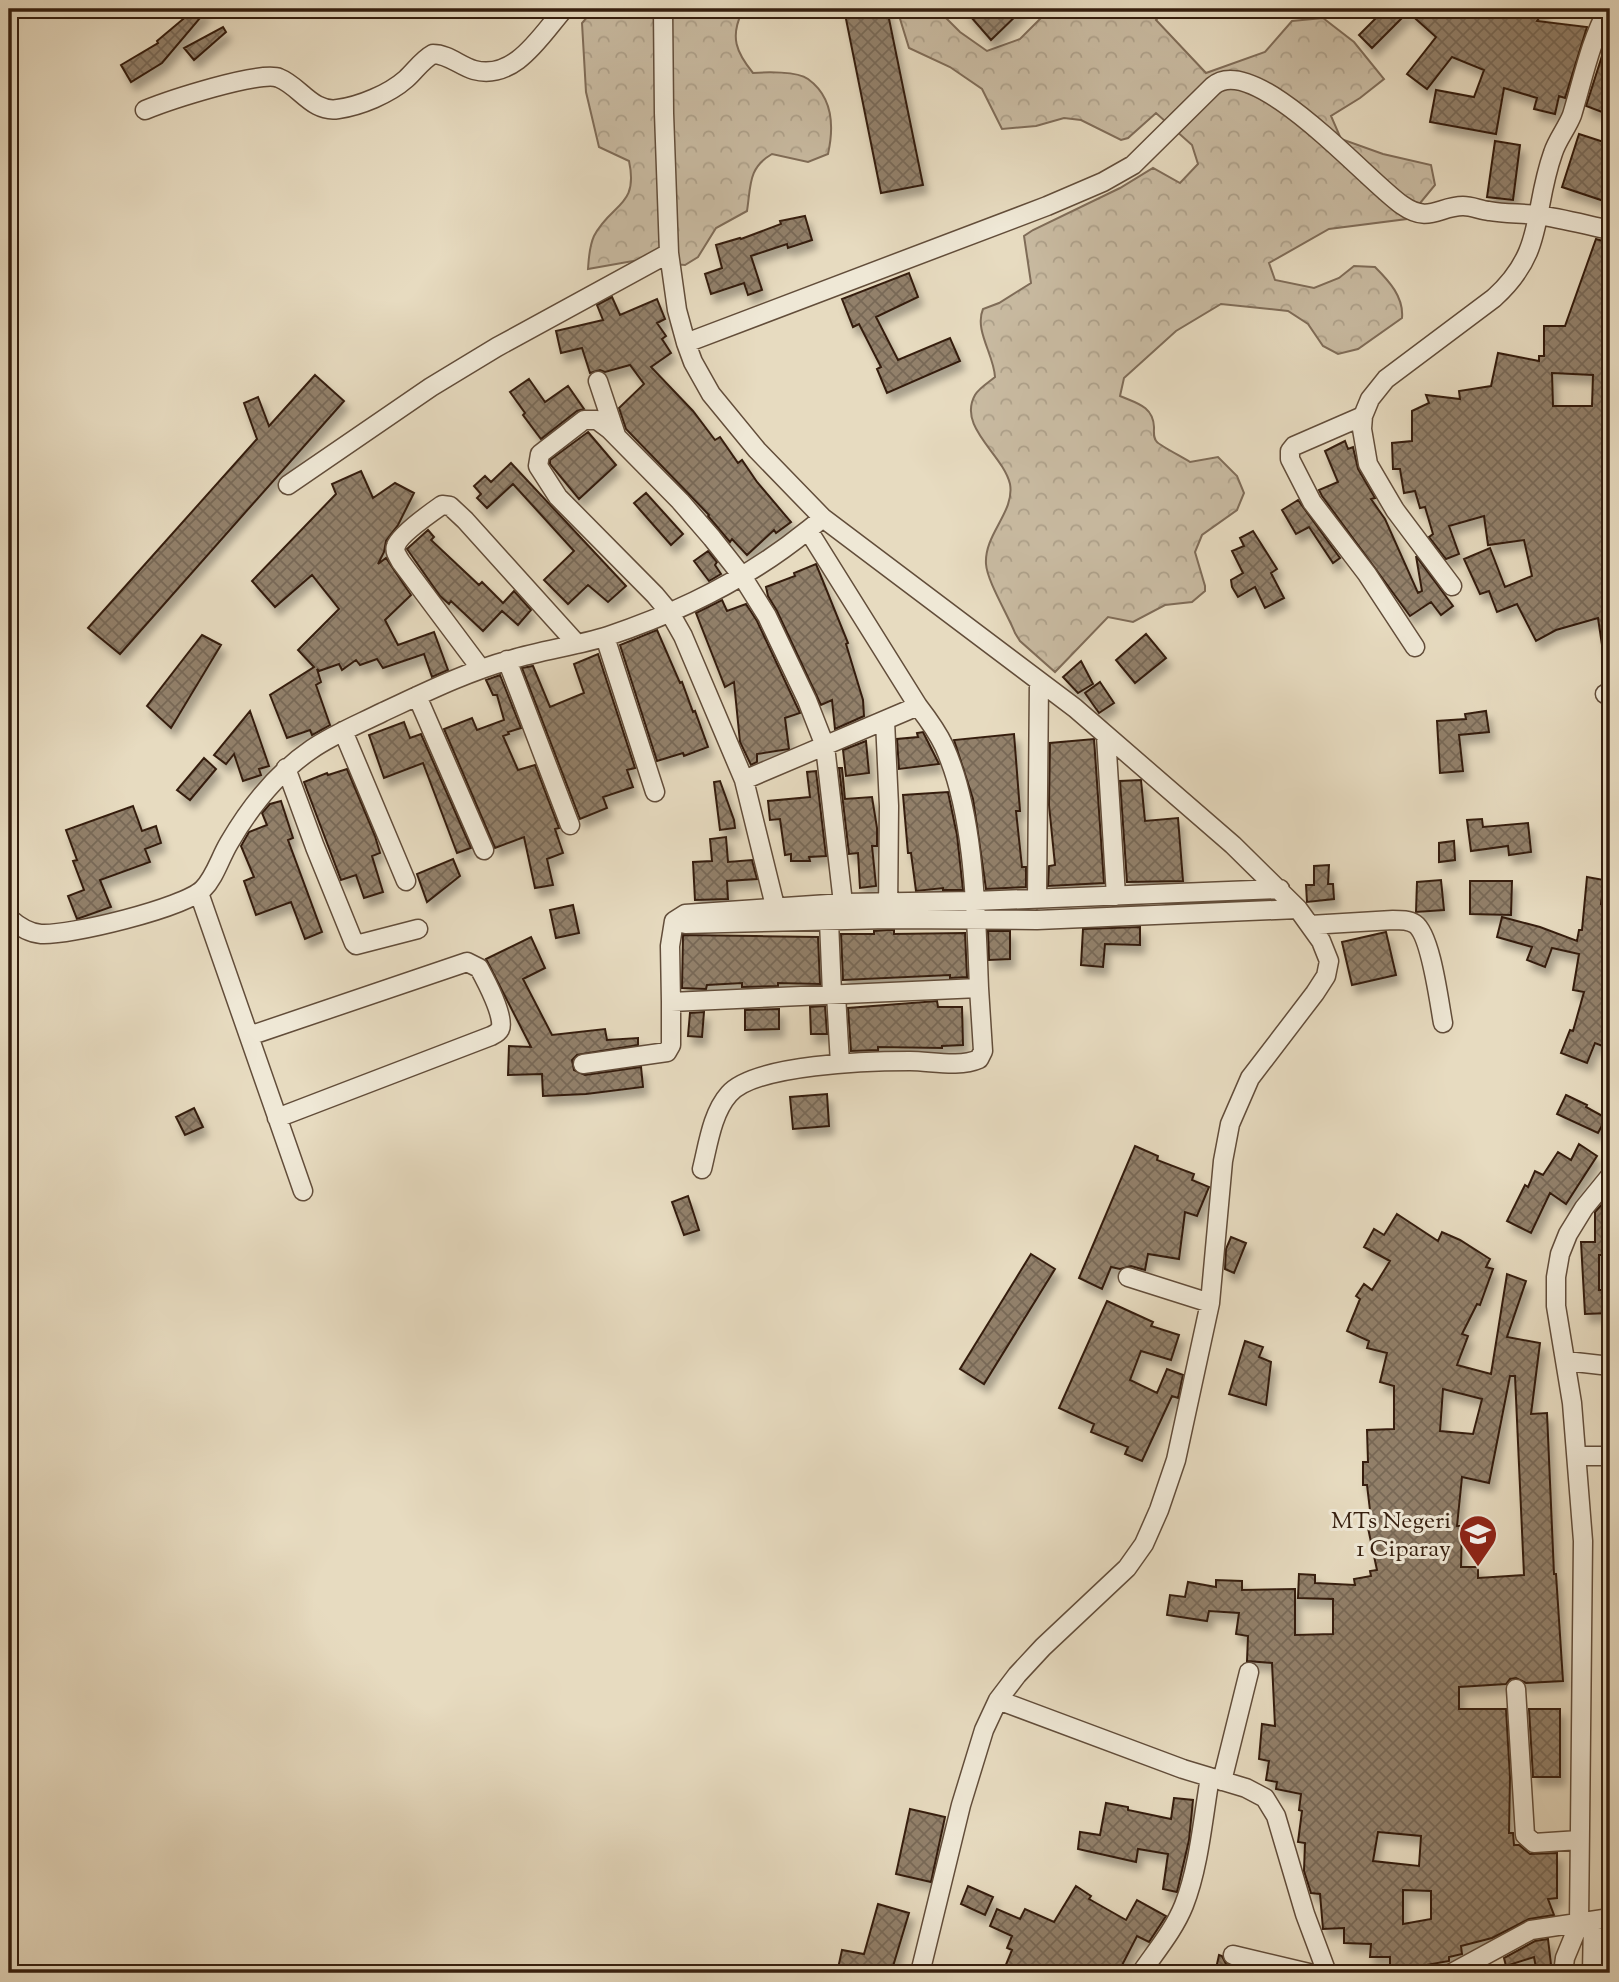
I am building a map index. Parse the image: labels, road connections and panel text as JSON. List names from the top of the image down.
{
  "places": {
    "school or university": ["MTs Negeri 1 Ciparay"]
  }
}
